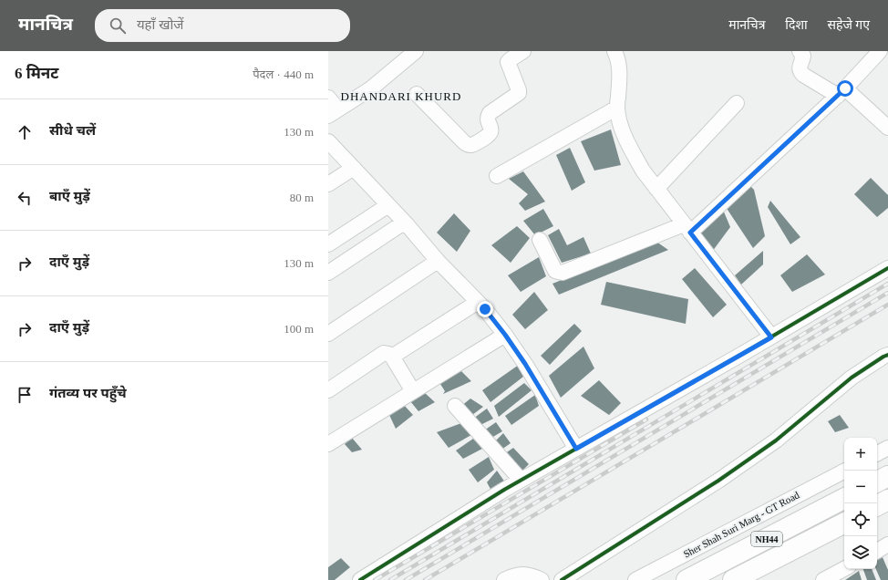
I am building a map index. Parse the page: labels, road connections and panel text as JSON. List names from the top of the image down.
{
  "streets": {
    "highway": ["NH44"],
    "street": ["Sher Shah Suri Marg - GT Road"]
  },
  "districts": ["DHANDARI KHURD"],
  "page": {
    "header": "मानचित्र",
    "search": "यहाँ खोजें",
    "nav": ["मानचित्र", "दिशा", "सहेजे गए"],
    "heading": ["6 मिनट", "पैदल · 440 m"],
    "list": [
      ["सीधे चलें", "130 m"],
      ["बाएँ मुड़ें", "80 m"],
      ["दाएँ मुड़ें", "130 m"],
      ["दाएँ मुड़ें", "100 m"],
      "गंतव्य पर पहुँचे"
    ],
    "map_buttons": ["+", "−"]
  }
}
